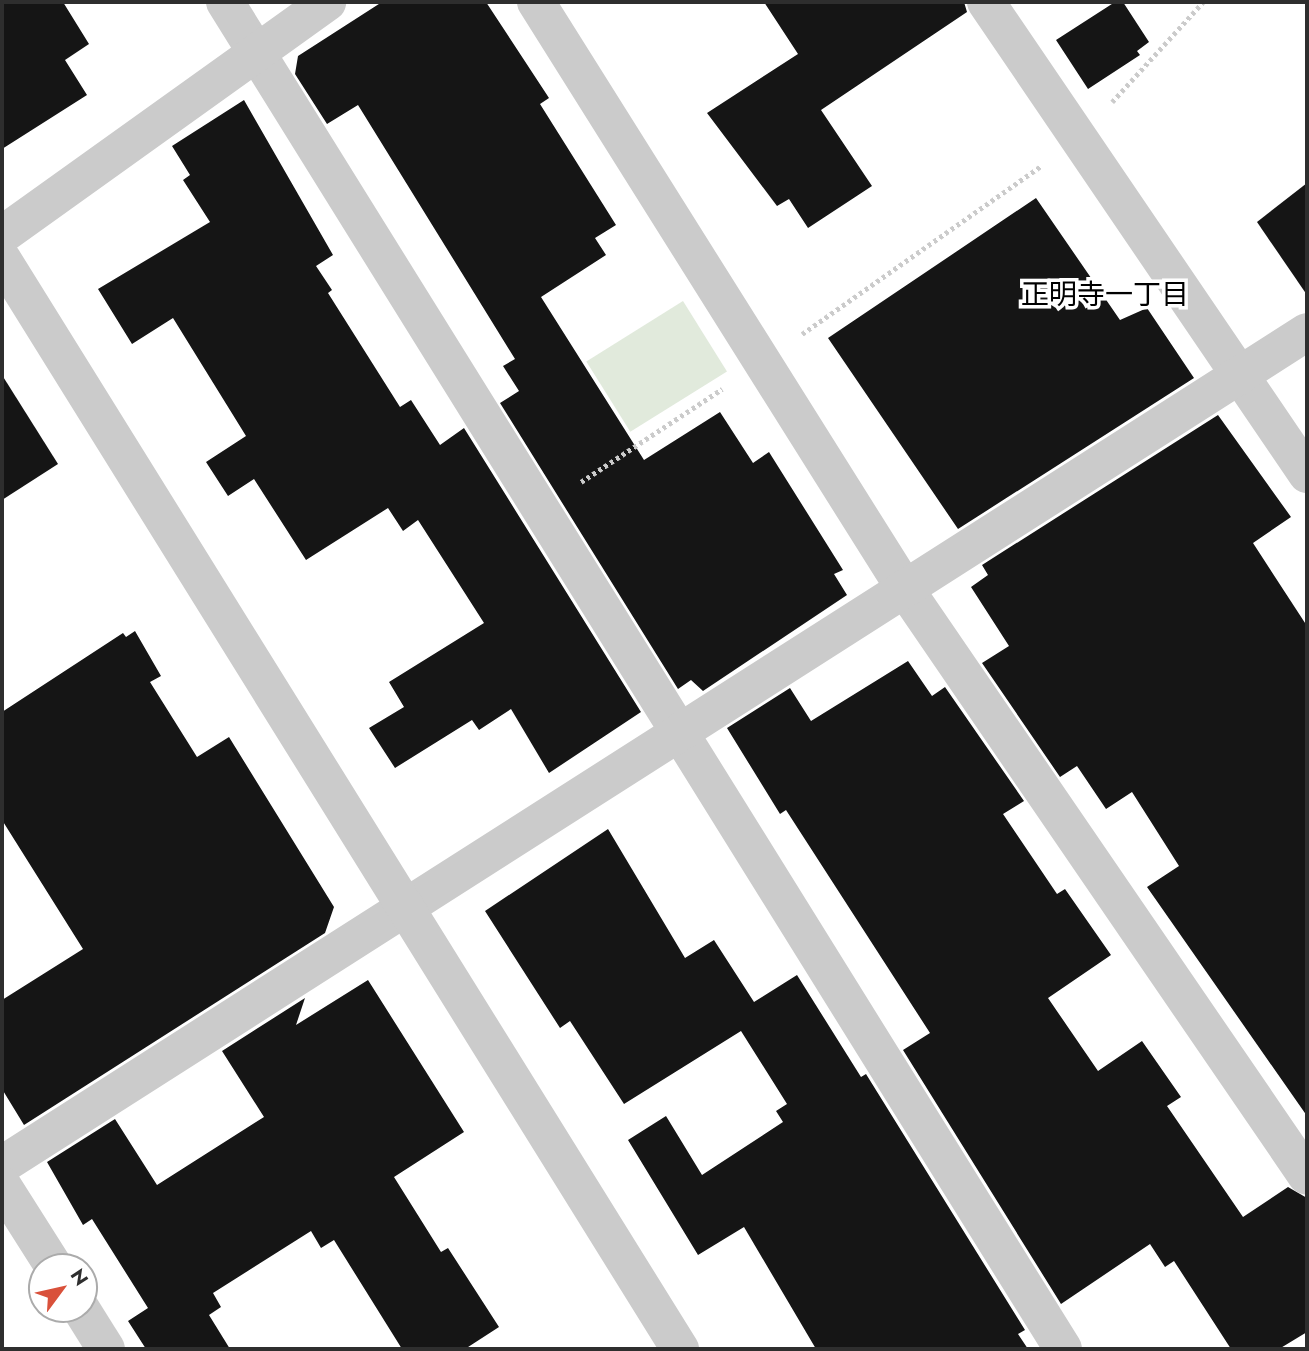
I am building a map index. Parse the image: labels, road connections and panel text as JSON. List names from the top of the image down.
{
  "districts": ["正明寺一丁目"],
  "north": "top right"
}
